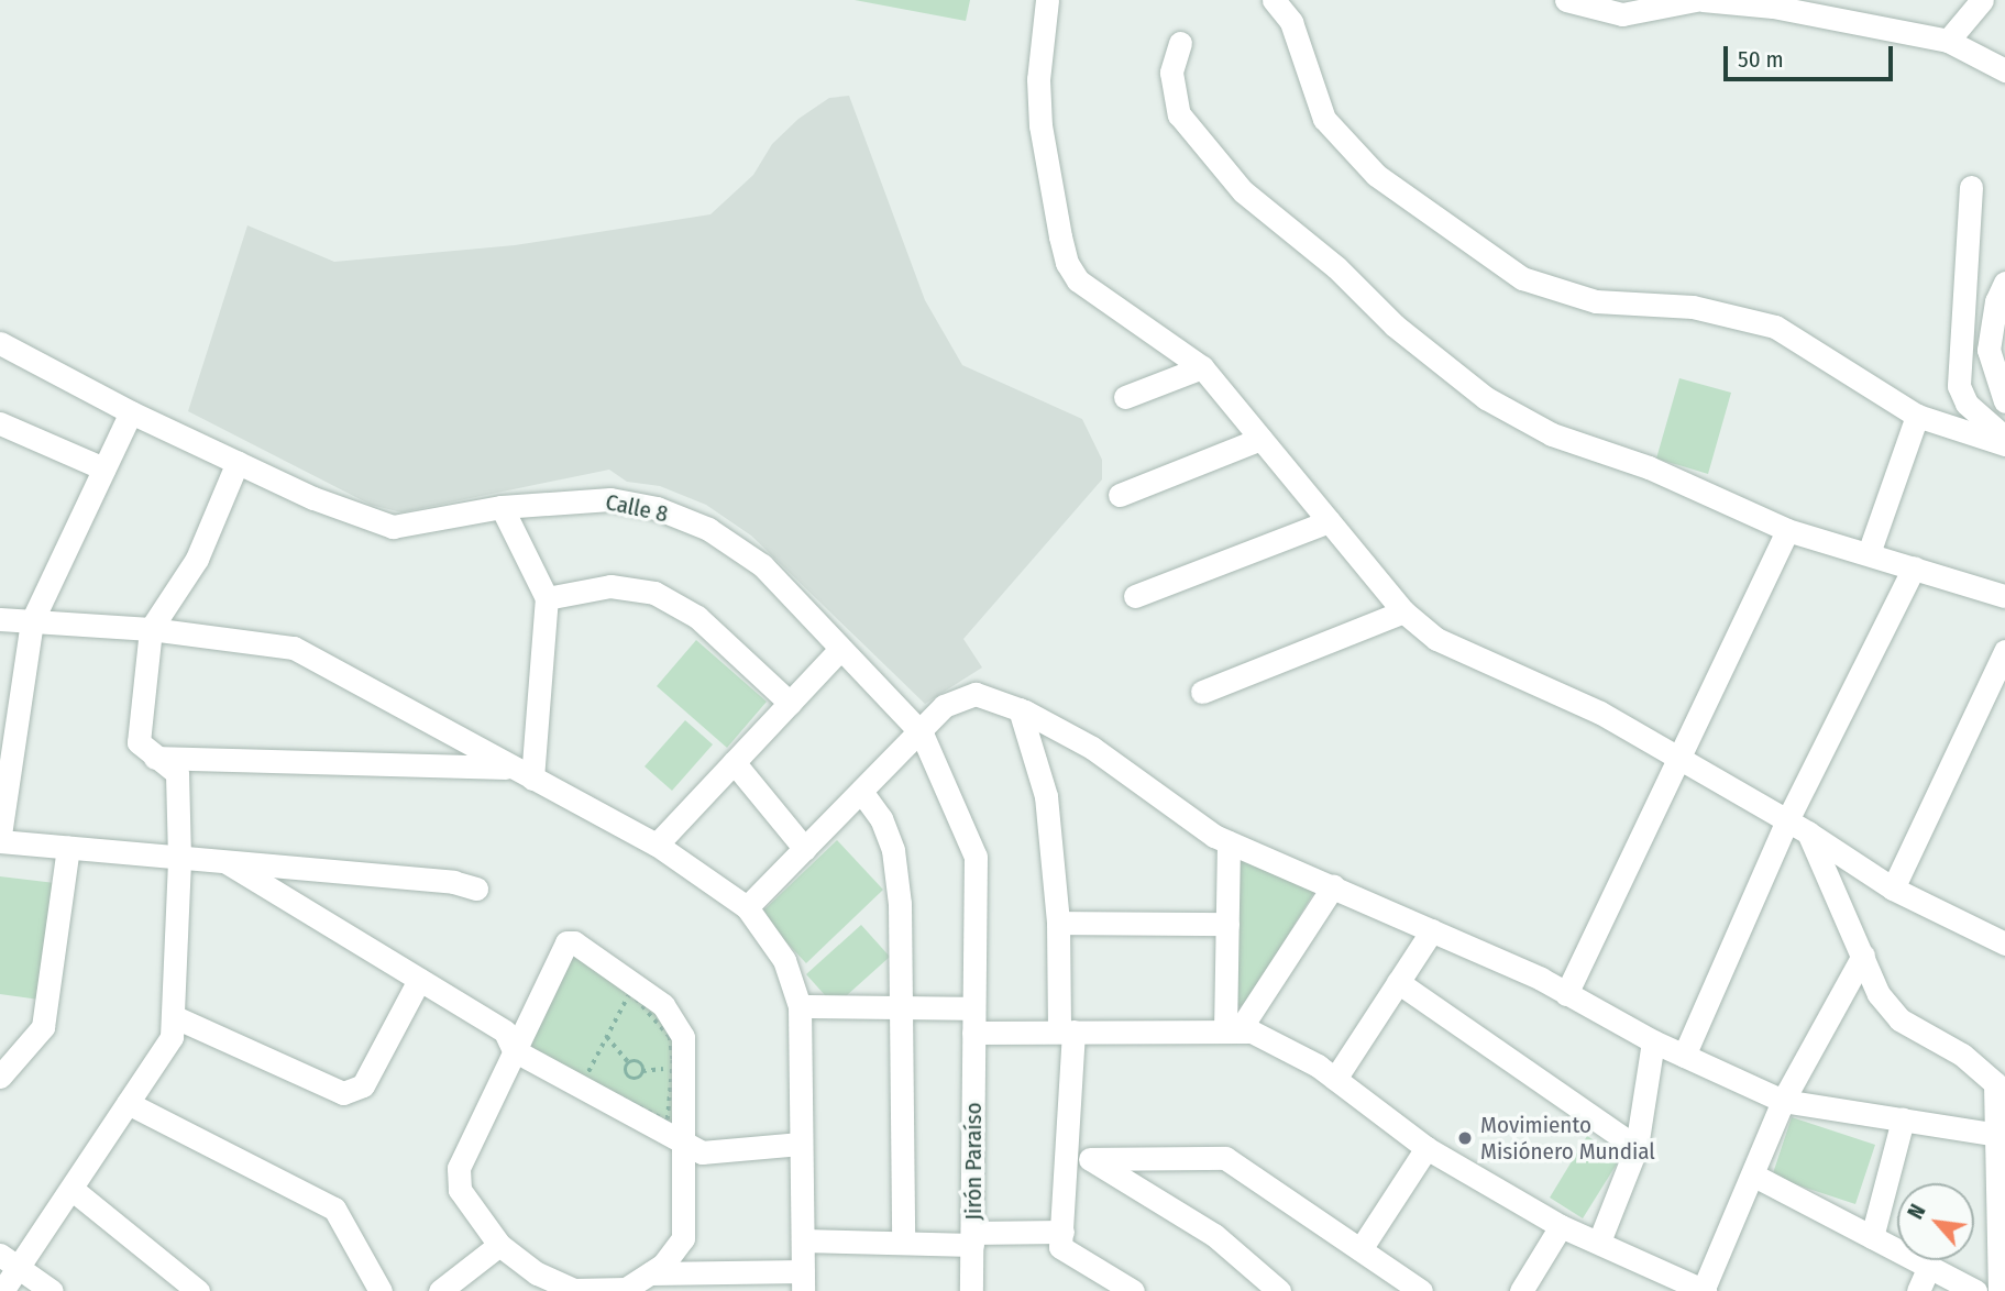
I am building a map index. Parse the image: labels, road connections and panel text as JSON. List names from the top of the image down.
{
  "streets": {
    "street": ["Calle 8", "Jirón Paraíso"]
  },
  "crossings": [
    ["Calle 8", "Jirón Paraíso"]
  ],
  "places": ["Movimiento Misiónero Mundial"],
  "scale_bar": "50 m",
  "north": "top left"
}
